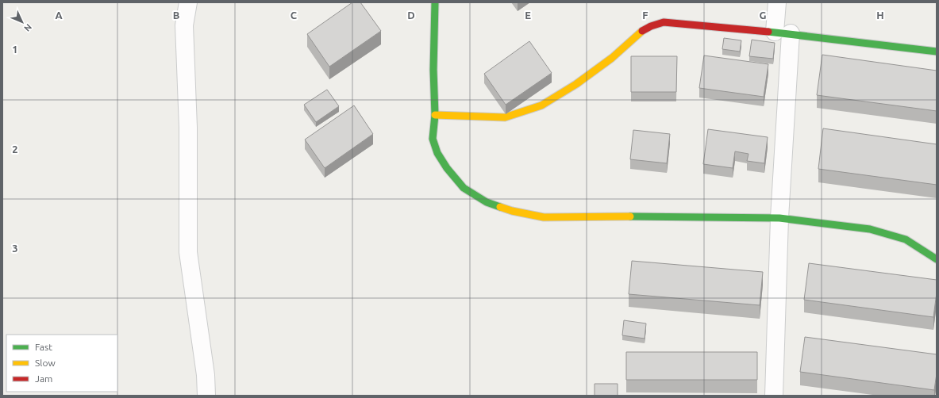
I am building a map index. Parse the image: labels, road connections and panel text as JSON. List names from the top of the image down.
{
  "legend": ["Fast", "Slow", "Jam"],
  "north": "bottom right",
  "grid": {
    "columns": [
      "A",
      "B",
      "C",
      "D",
      "E",
      "F",
      "G",
      "H"
    ],
    "rows": ["1", "2", "3"]
  }
}
